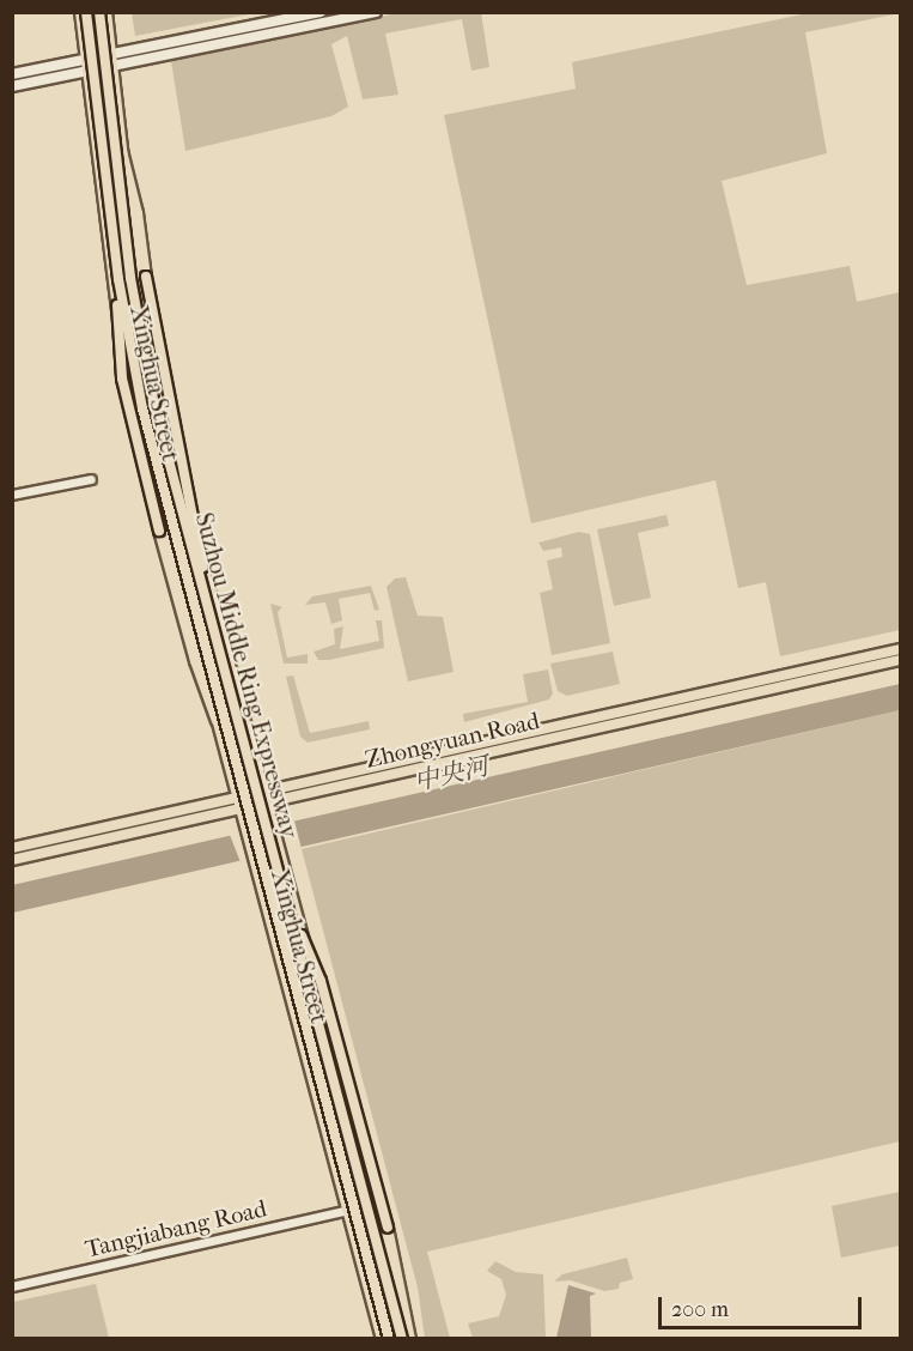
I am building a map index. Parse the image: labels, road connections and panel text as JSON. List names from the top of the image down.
{
  "streets": {
    "main road": ["Xinghua Street", "Suzhou Middle Ring Expressway", "Zhongyuan Road"],
    "street": ["Tangjiabang Road"]
  },
  "crossings": [
    ["Xinghua Street", "Zhongyuan Road"],
    ["Xinghua Street", "Tangjiabang Road"]
  ],
  "water": ["中央河"],
  "scale_bar": "200 m"
}
